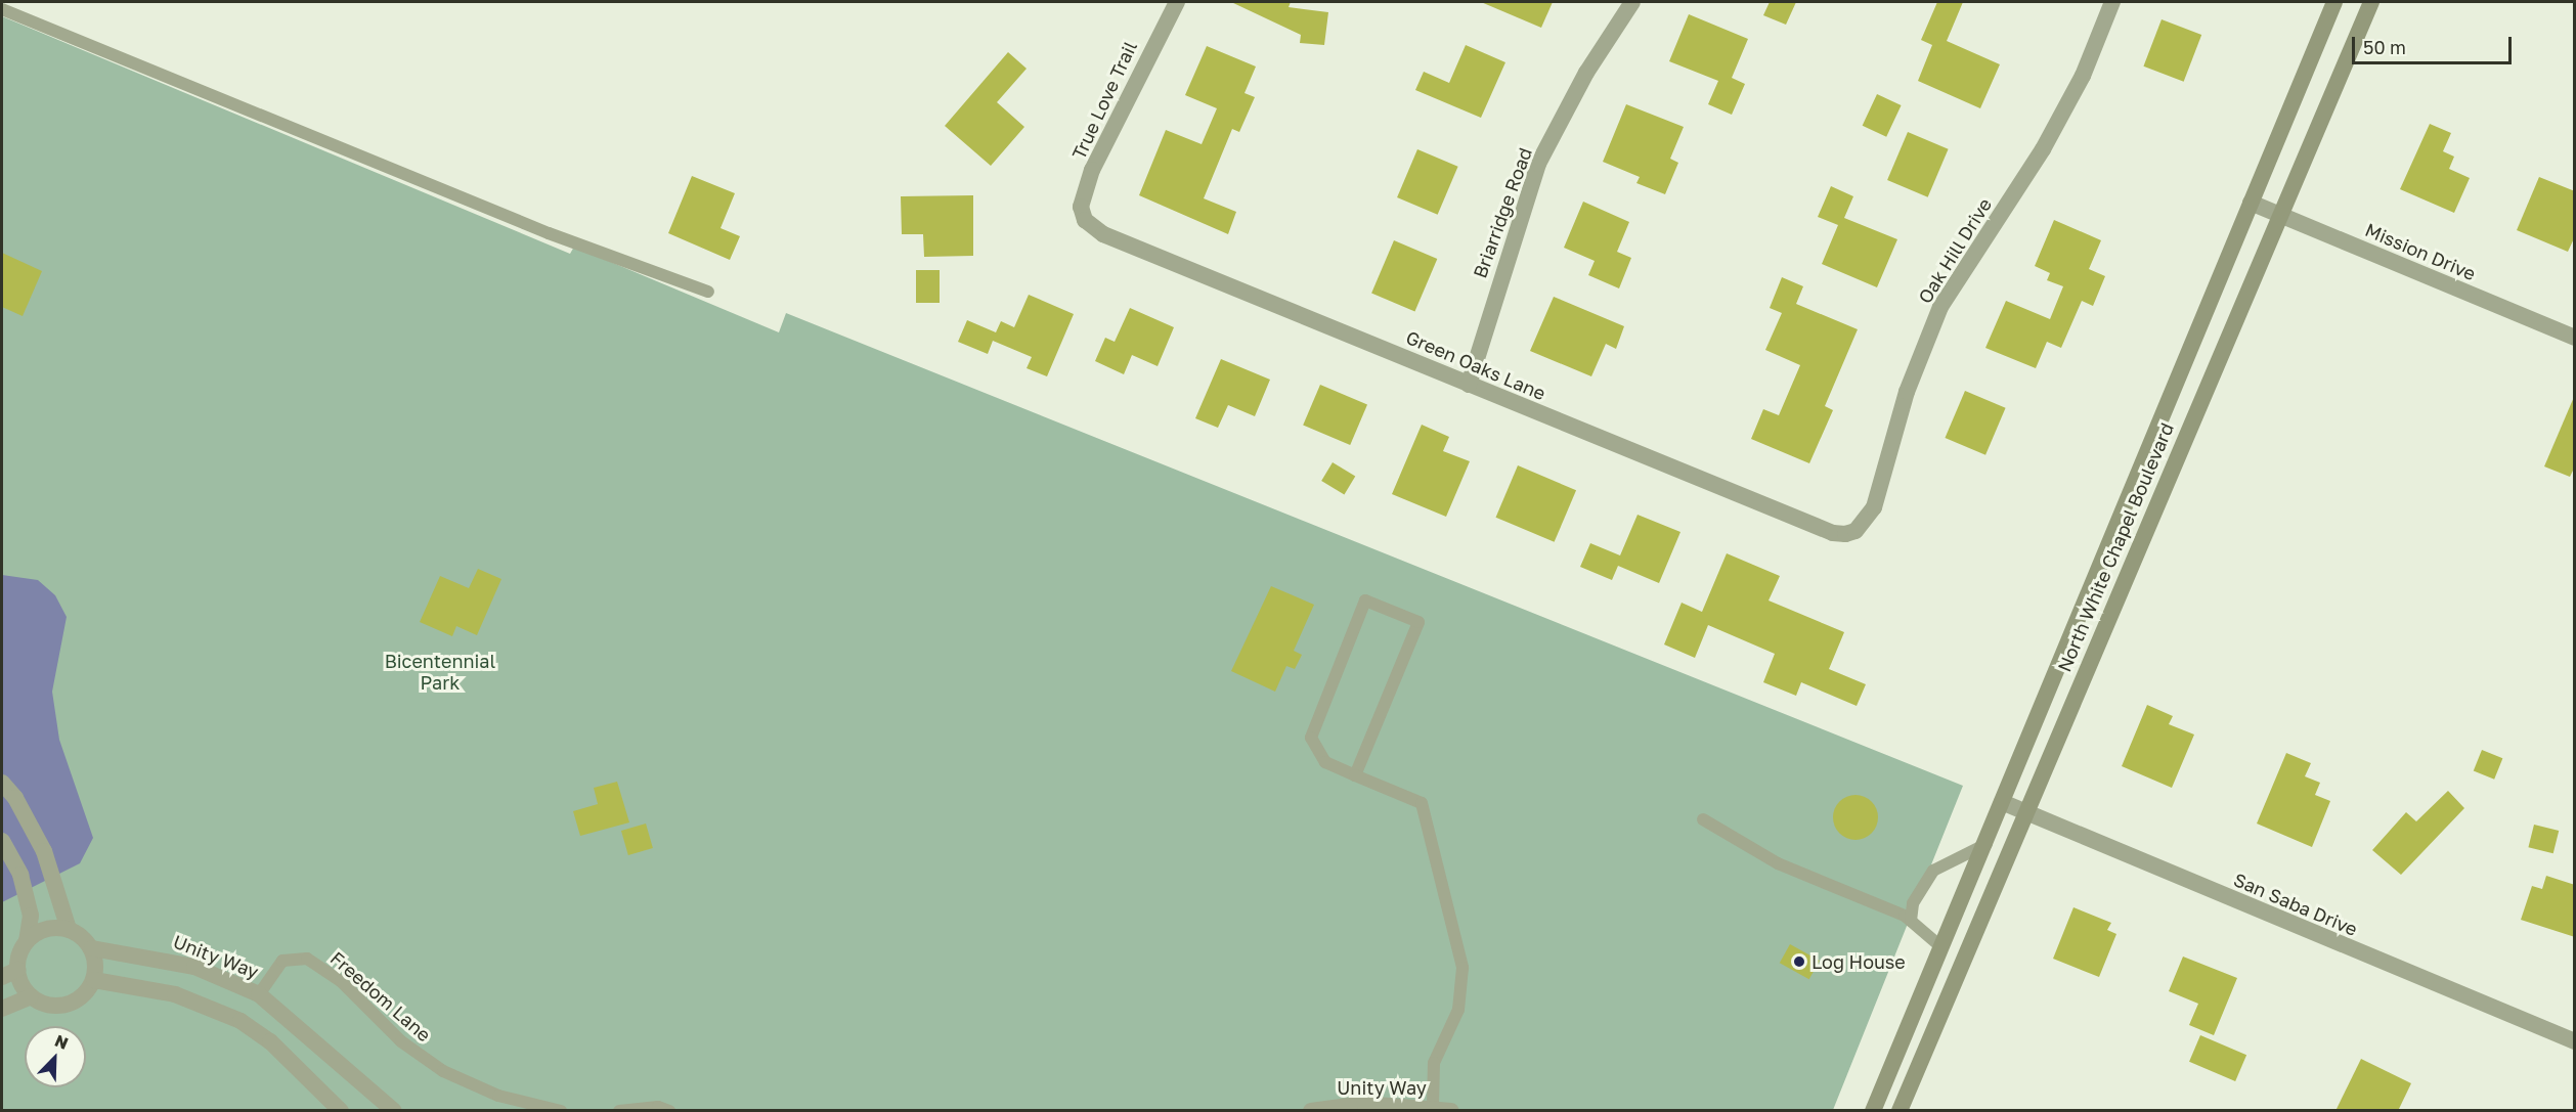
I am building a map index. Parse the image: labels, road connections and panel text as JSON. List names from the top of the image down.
{
  "streets": {
    "main road": ["North White Chapel Boulevard"],
    "street": [
      "True Love Trail",
      "Briarridge Road",
      "Oak Hill Drive",
      "Mission Drive",
      "Green Oaks Lane",
      "San Saba Drive",
      "Unity Way"
    ],
    "lane": ["Freedom Lane"]
  },
  "crossings": [
    ["True Love Trail", "Green Oaks Lane"],
    ["Briarridge Road", "Green Oaks Lane"],
    ["Oak Hill Drive", "Green Oaks Lane"],
    ["Mission Drive", "North White Chapel Boulevard"],
    ["North White Chapel Boulevard", "San Saba Drive"],
    ["Unity Way", "Freedom Lane"]
  ],
  "parks": ["Bicentennial Park"],
  "places": ["Log House"],
  "scale_bar": "50 m",
  "north": "top right"
}
